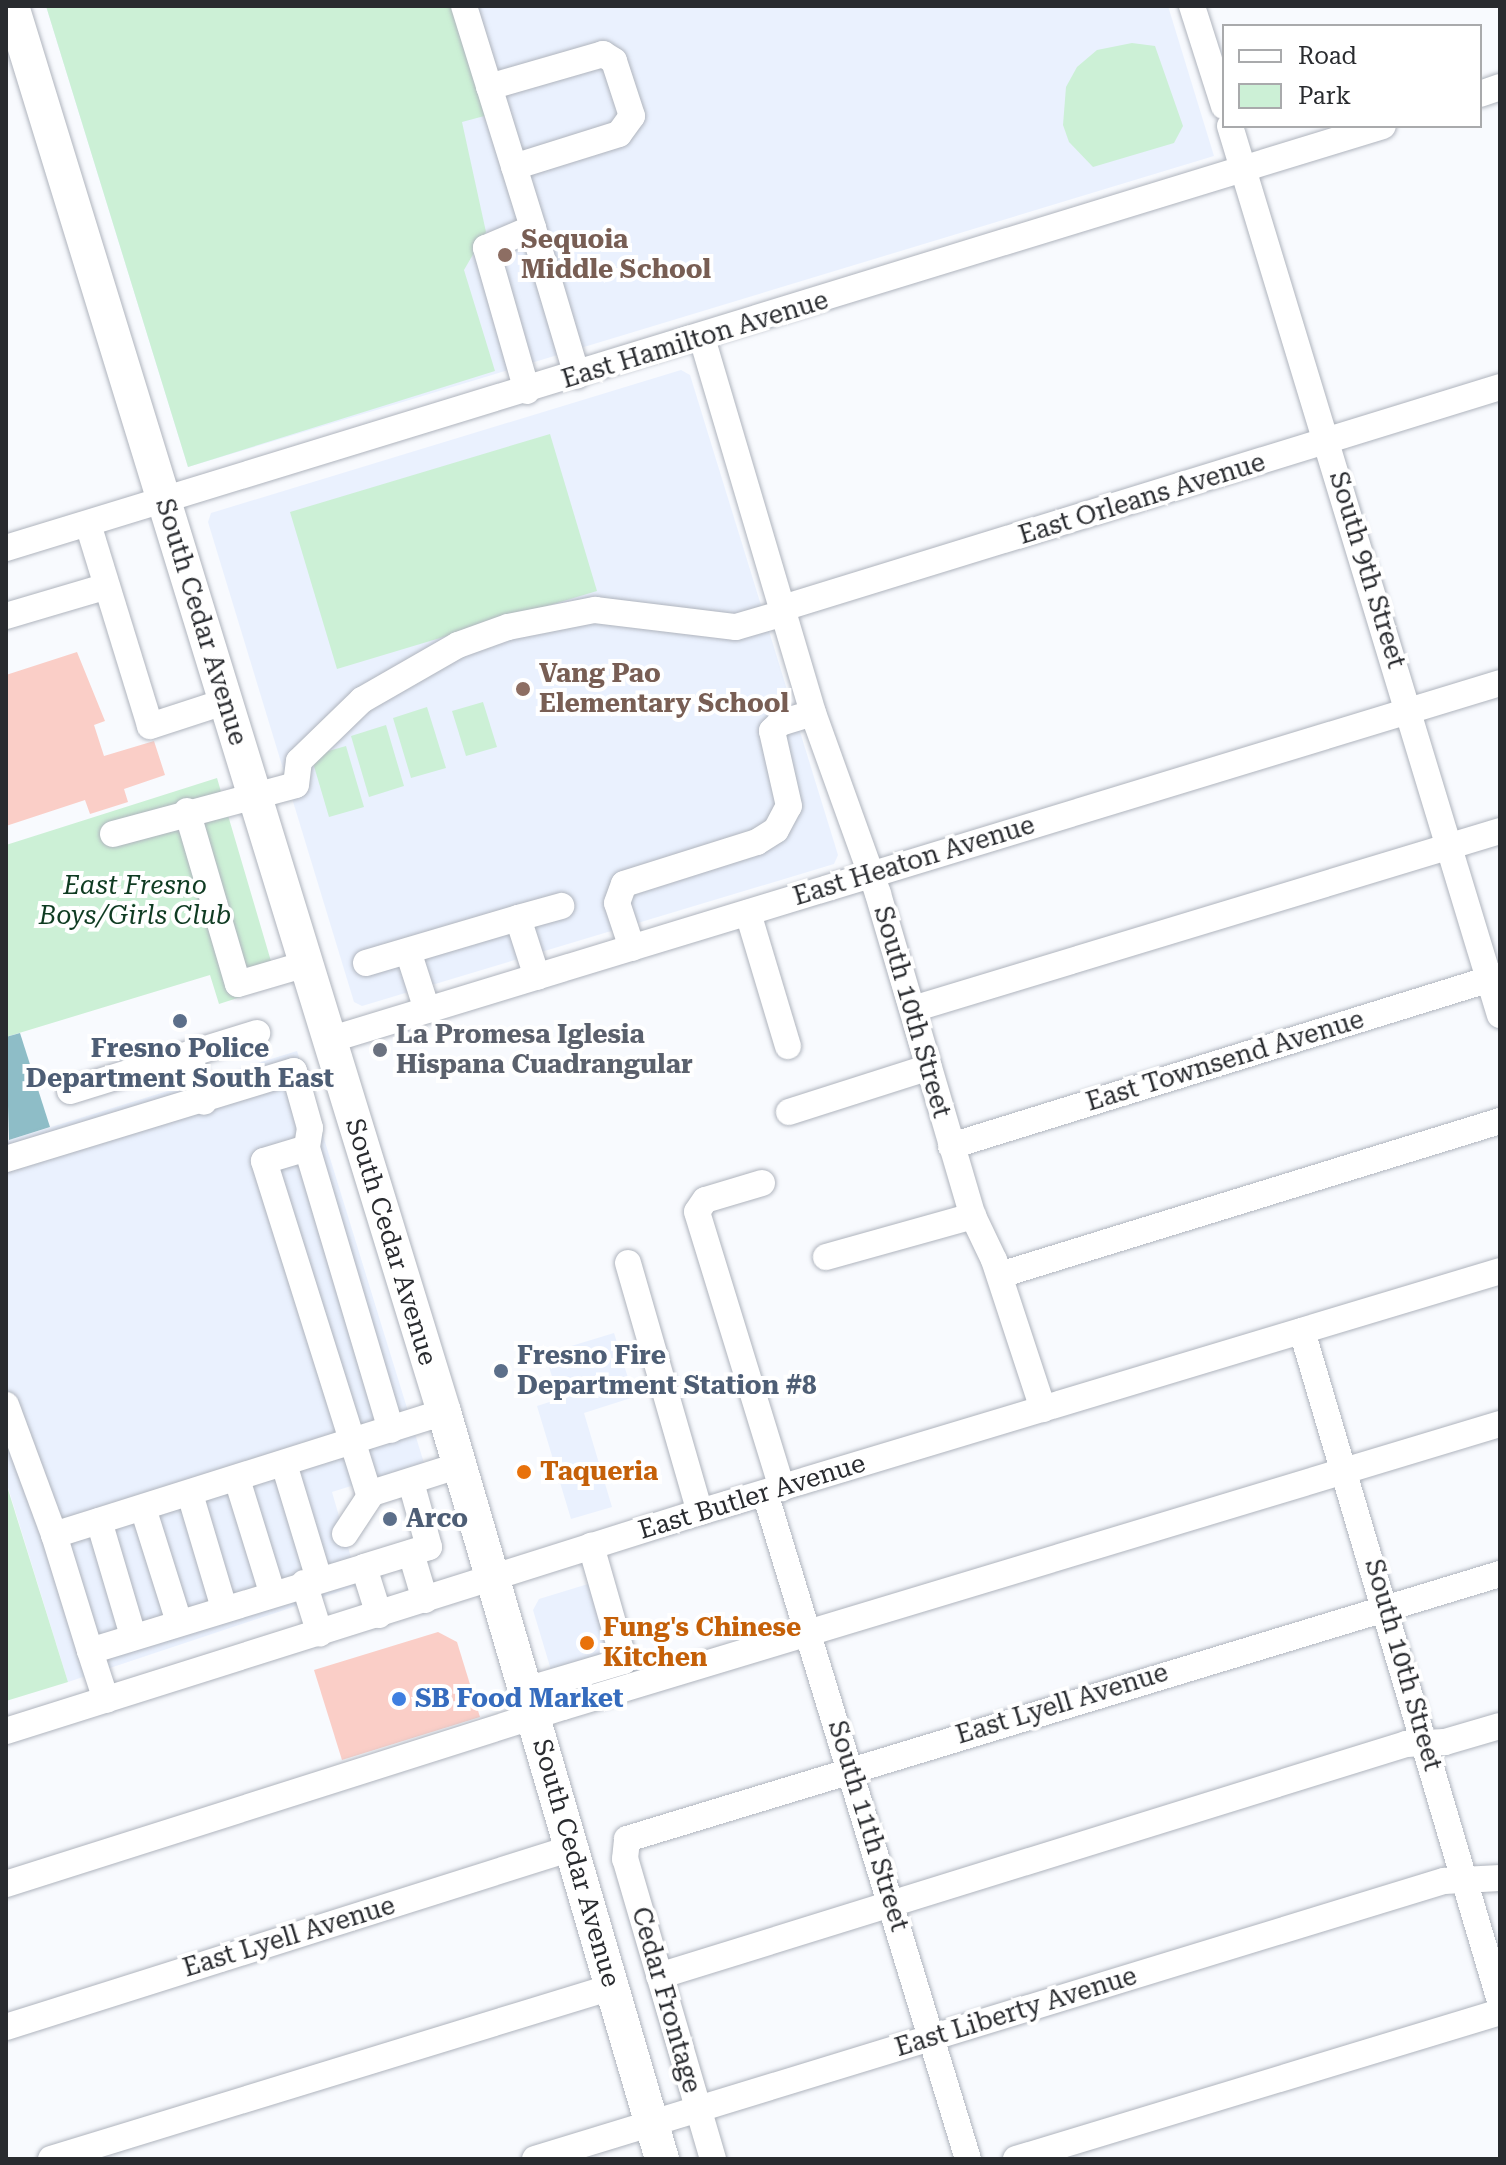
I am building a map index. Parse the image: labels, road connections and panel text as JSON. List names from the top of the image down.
{
  "streets": {
    "main road": ["South Cedar Avenue"],
    "street": [
      "East Hamilton Avenue",
      "East Orleans Avenue",
      "South 9th Street",
      "East Heaton Avenue",
      "South 10th Street",
      "East Townsend Avenue",
      "East Butler Avenue",
      "East Lyell Avenue",
      "South 11th Street",
      "Cedar Frontage",
      "East Liberty Avenue"
    ]
  },
  "crossings": [
    ["East Hamilton Avenue", "South 9th Street"],
    ["East Hamilton Avenue", "South Cedar Avenue"],
    ["East Hamilton Avenue", "South 10th Street"],
    ["East Orleans Avenue", "South 9th Street"],
    ["East Orleans Avenue", "South Cedar Avenue"],
    ["East Orleans Avenue", "South 10th Street"],
    ["South 9th Street", "East Heaton Avenue"],
    ["South 9th Street", "East Townsend Avenue"],
    ["South Cedar Avenue", "East Heaton Avenue"],
    ["South Cedar Avenue", "East Butler Avenue"],
    ["South Cedar Avenue", "East Lyell Avenue"],
    ["South Cedar Avenue", "East Liberty Avenue"],
    ["East Heaton Avenue", "South 10th Street"],
    ["South 10th Street", "East Townsend Avenue"],
    ["South 10th Street", "East Butler Avenue"],
    ["South 10th Street", "East Lyell Avenue"],
    ["South 10th Street", "East Liberty Avenue"],
    ["East Butler Avenue", "South 11th Street"],
    ["East Lyell Avenue", "South 11th Street"],
    ["East Lyell Avenue", "Cedar Frontage"],
    ["South 11th Street", "East Liberty Avenue"],
    ["Cedar Frontage", "East Liberty Avenue"]
  ],
  "parks": ["East Fresno Boys/Girls Club"],
  "places": [
    "Sequoia Middle School",
    "Vang Pao Elementary School",
    "Fresno Police Department South East",
    "La Promesa Iglesia Hispana Cuadrangular",
    "Fresno Fire Department Station #8",
    "Taqueria",
    "Arco",
    "Fung's Chinese Kitchen",
    "SB Food Market"
  ],
  "legend": ["Road", "Park"]
}
